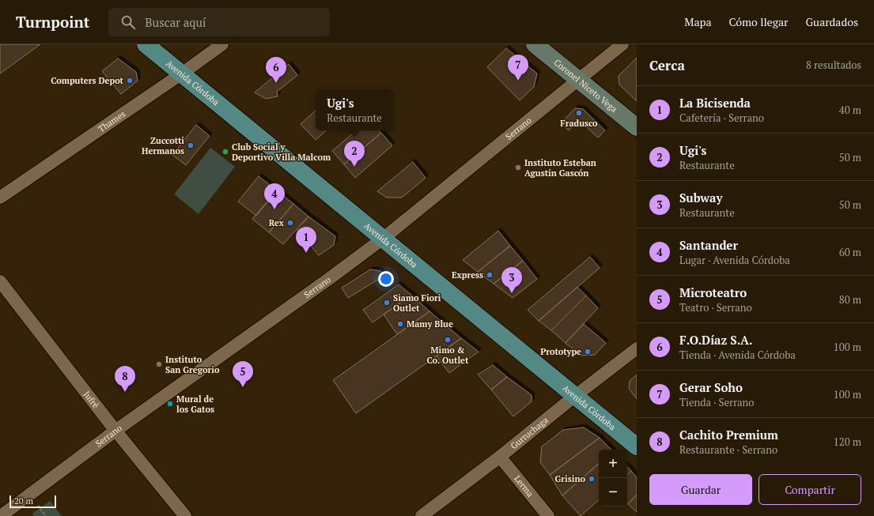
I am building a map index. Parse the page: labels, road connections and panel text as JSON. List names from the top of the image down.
{
  "streets": {
    "main road": ["Avenida Córdoba"],
    "street": [
      "Coronel Niceto Vega",
      "Thames",
      "Serrano",
      "Jufré",
      "Gurruchaga",
      "Lerma"
    ]
  },
  "crossings": [
    ["Avenida Córdoba", "Thames"],
    ["Avenida Córdoba", "Serrano"],
    ["Avenida Córdoba", "Gurruchaga"],
    ["Coronel Niceto Vega", "Serrano"],
    ["Serrano", "Jufré"],
    ["Gurruchaga", "Lerma"]
  ],
  "places": [
    "Computers Depot",
    "Fradusco",
    "Zuccotti Hermanos",
    "Club Social y Deportivo Villa Malcom",
    "Instituto Esteban Agustín Gascón",
    "Rex",
    "Express",
    "Siamo Fiori Outlet",
    "Mamy Blue",
    "Mimo & Co. Outlet",
    "Prototype",
    "Instituto San Gregorio",
    "Mural de los Gatos",
    "Grisino"
  ],
  "scale_bar": "20 m",
  "page": {
    "header": "Turnpoint",
    "search": "Buscar aquí",
    "nav": ["Mapa", "Cómo llegar", "Guardados"],
    "heading": ["Cerca", "8 resultados"],
    "pins": [
      "7",
      "6",
      "2",
      "4",
      "1",
      "3",
      "5",
      "8"
    ],
    "list": [
      {
        "mark": "1",
        "name": "La Bicisenda",
        "note": "Cafetería · Serrano",
        "value": "40 m"
      },
      {
        "mark": "2",
        "name": "Ugi's",
        "note": "Restaurante",
        "value": "50 m"
      },
      {
        "mark": "3",
        "name": "Subway",
        "note": "Restaurante",
        "value": "50 m"
      },
      {
        "mark": "4",
        "name": "Santander",
        "note": "Lugar · Avenida Córdoba",
        "value": "60 m"
      },
      {
        "mark": "5",
        "name": "Microteatro",
        "note": "Teatro · Serrano",
        "value": "80 m"
      },
      {
        "mark": "6",
        "name": "F.O.Díaz S.A.",
        "note": "Tienda · Avenida Córdoba",
        "value": "100 m"
      },
      {
        "mark": "7",
        "name": "Gerar Soho",
        "note": "Tienda · Serrano",
        "value": "100 m"
      },
      {
        "mark": "8",
        "name": "Cachito Premium",
        "note": "Restaurante · Serrano",
        "value": "120 m"
      }
    ],
    "popup": ["Ugi's", "Restaurante"],
    "map_buttons": ["+", "−"],
    "buttons": ["Guardar", "Compartir"],
    "scale": "20 m"
  }
}
